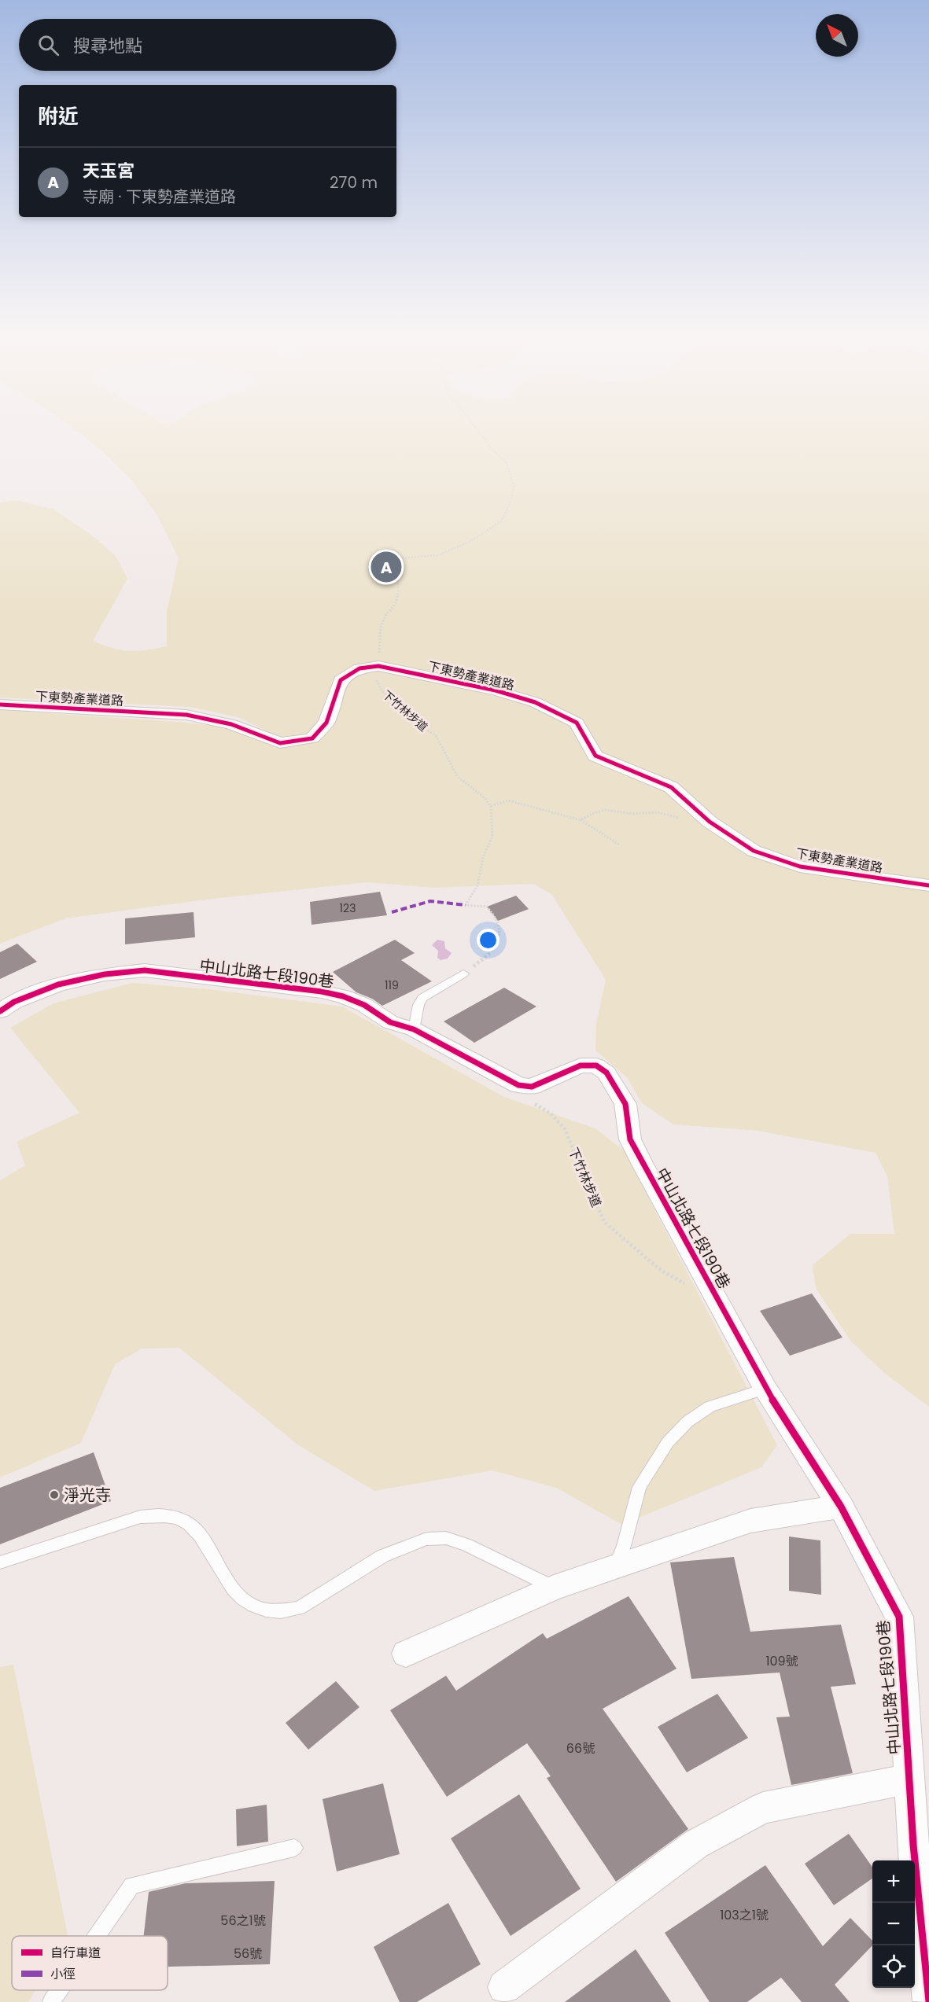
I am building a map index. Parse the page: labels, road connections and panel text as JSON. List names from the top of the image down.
{
  "streets": {
    "street": ["下東勢產業道路", "中山北路七段190巷"],
    "path": ["下竹林步道"]
  },
  "crossings": [
    ["下東勢產業道路", "下竹林步道"]
  ],
  "places": ["淨光寺"],
  "house_numbers": [
    "123",
    "119",
    "109號",
    "66號",
    "103之1號",
    "56之1號",
    "56號"
  ],
  "legend": ["自行車道", "小徑"],
  "north": "top left",
  "page": {
    "search": "搜尋地點",
    "heading": "附近",
    "list": [
      {
        "mark": "A",
        "name": "天玉宮",
        "note": "寺廟 · 下東勢產業道路",
        "value": "270 m"
      }
    ],
    "pins": "A",
    "map_buttons": ["+", "−"]
  }
}
